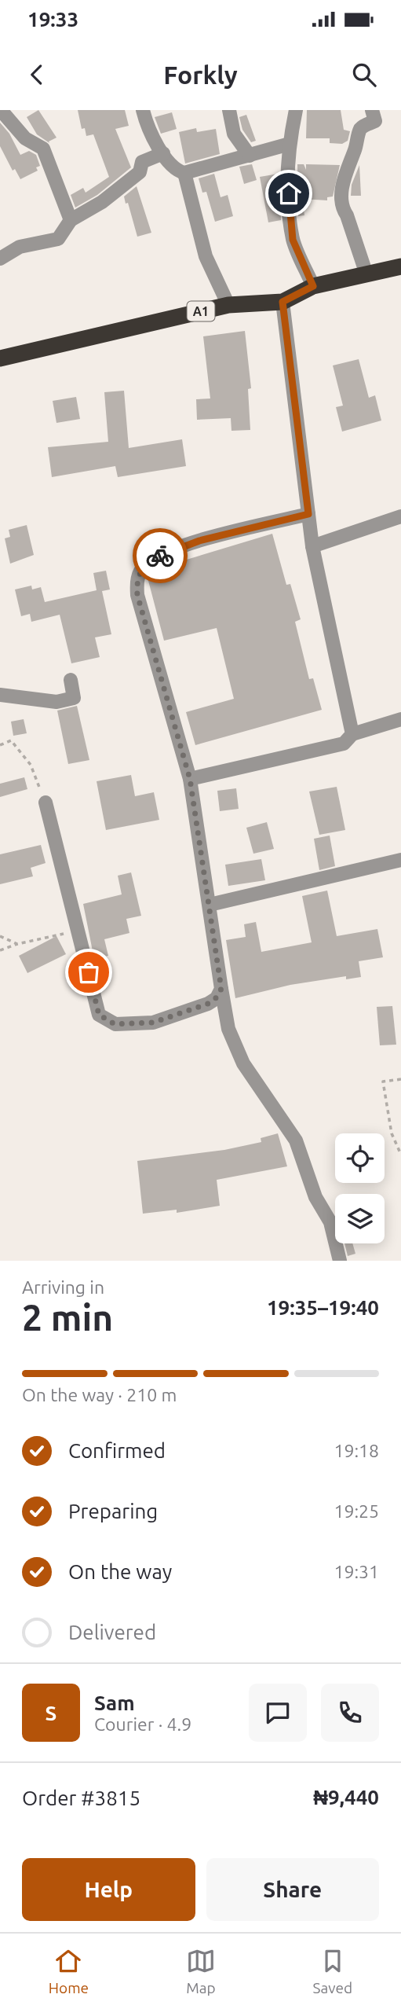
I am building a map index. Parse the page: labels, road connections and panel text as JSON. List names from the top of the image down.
{
  "streets": {
    "highway": ["A1"]
  },
  "page": {
    "status": "19:33",
    "header": "Forkly",
    "heading": ["2 min", "Arriving in", "19:35–19:40"],
    "panel": [
      "Sam",
      "Courier · 4.9",
      "Order #3815",
      "₦9,440"
    ],
    "bar": "On the way · 210 m",
    "list": [
      ["Confirmed", "19:18"],
      ["Preparing", "19:25"],
      ["On the way", "19:31"],
      "Delivered"
    ],
    "round": "S",
    "buttons": ["Help", "Share"],
    "tabs": ["Home", "Map", "Saved"]
  }
}
